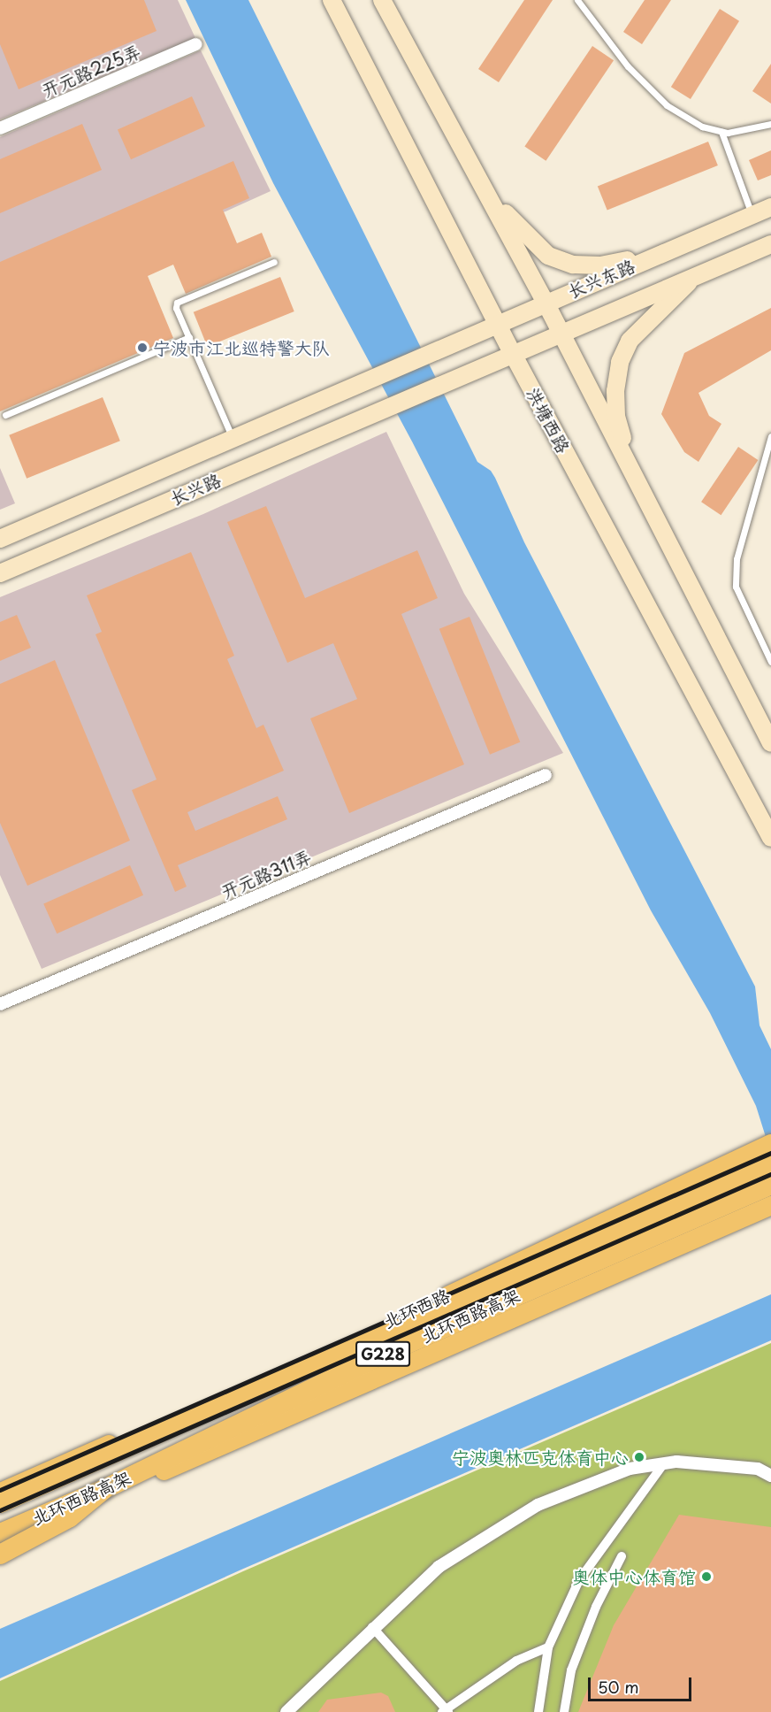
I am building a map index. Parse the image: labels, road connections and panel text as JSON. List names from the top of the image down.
{
  "streets": {
    "highway": ["北环西路高架", "G228"],
    "main road": [
      "长兴东路",
      "洪塘西路",
      "长兴路",
      "北环西路"
    ],
    "street": ["开元路225弄", "开元路311弄"]
  },
  "crossings": [
    ["长兴东路", "洪塘西路"],
    ["长兴东路", "长兴路"]
  ],
  "places": ["宁波市江北巡特警大队", "宁波奥林匹克体育中心", "奥体中心体育馆"],
  "scale_bar": "50 m"
}
